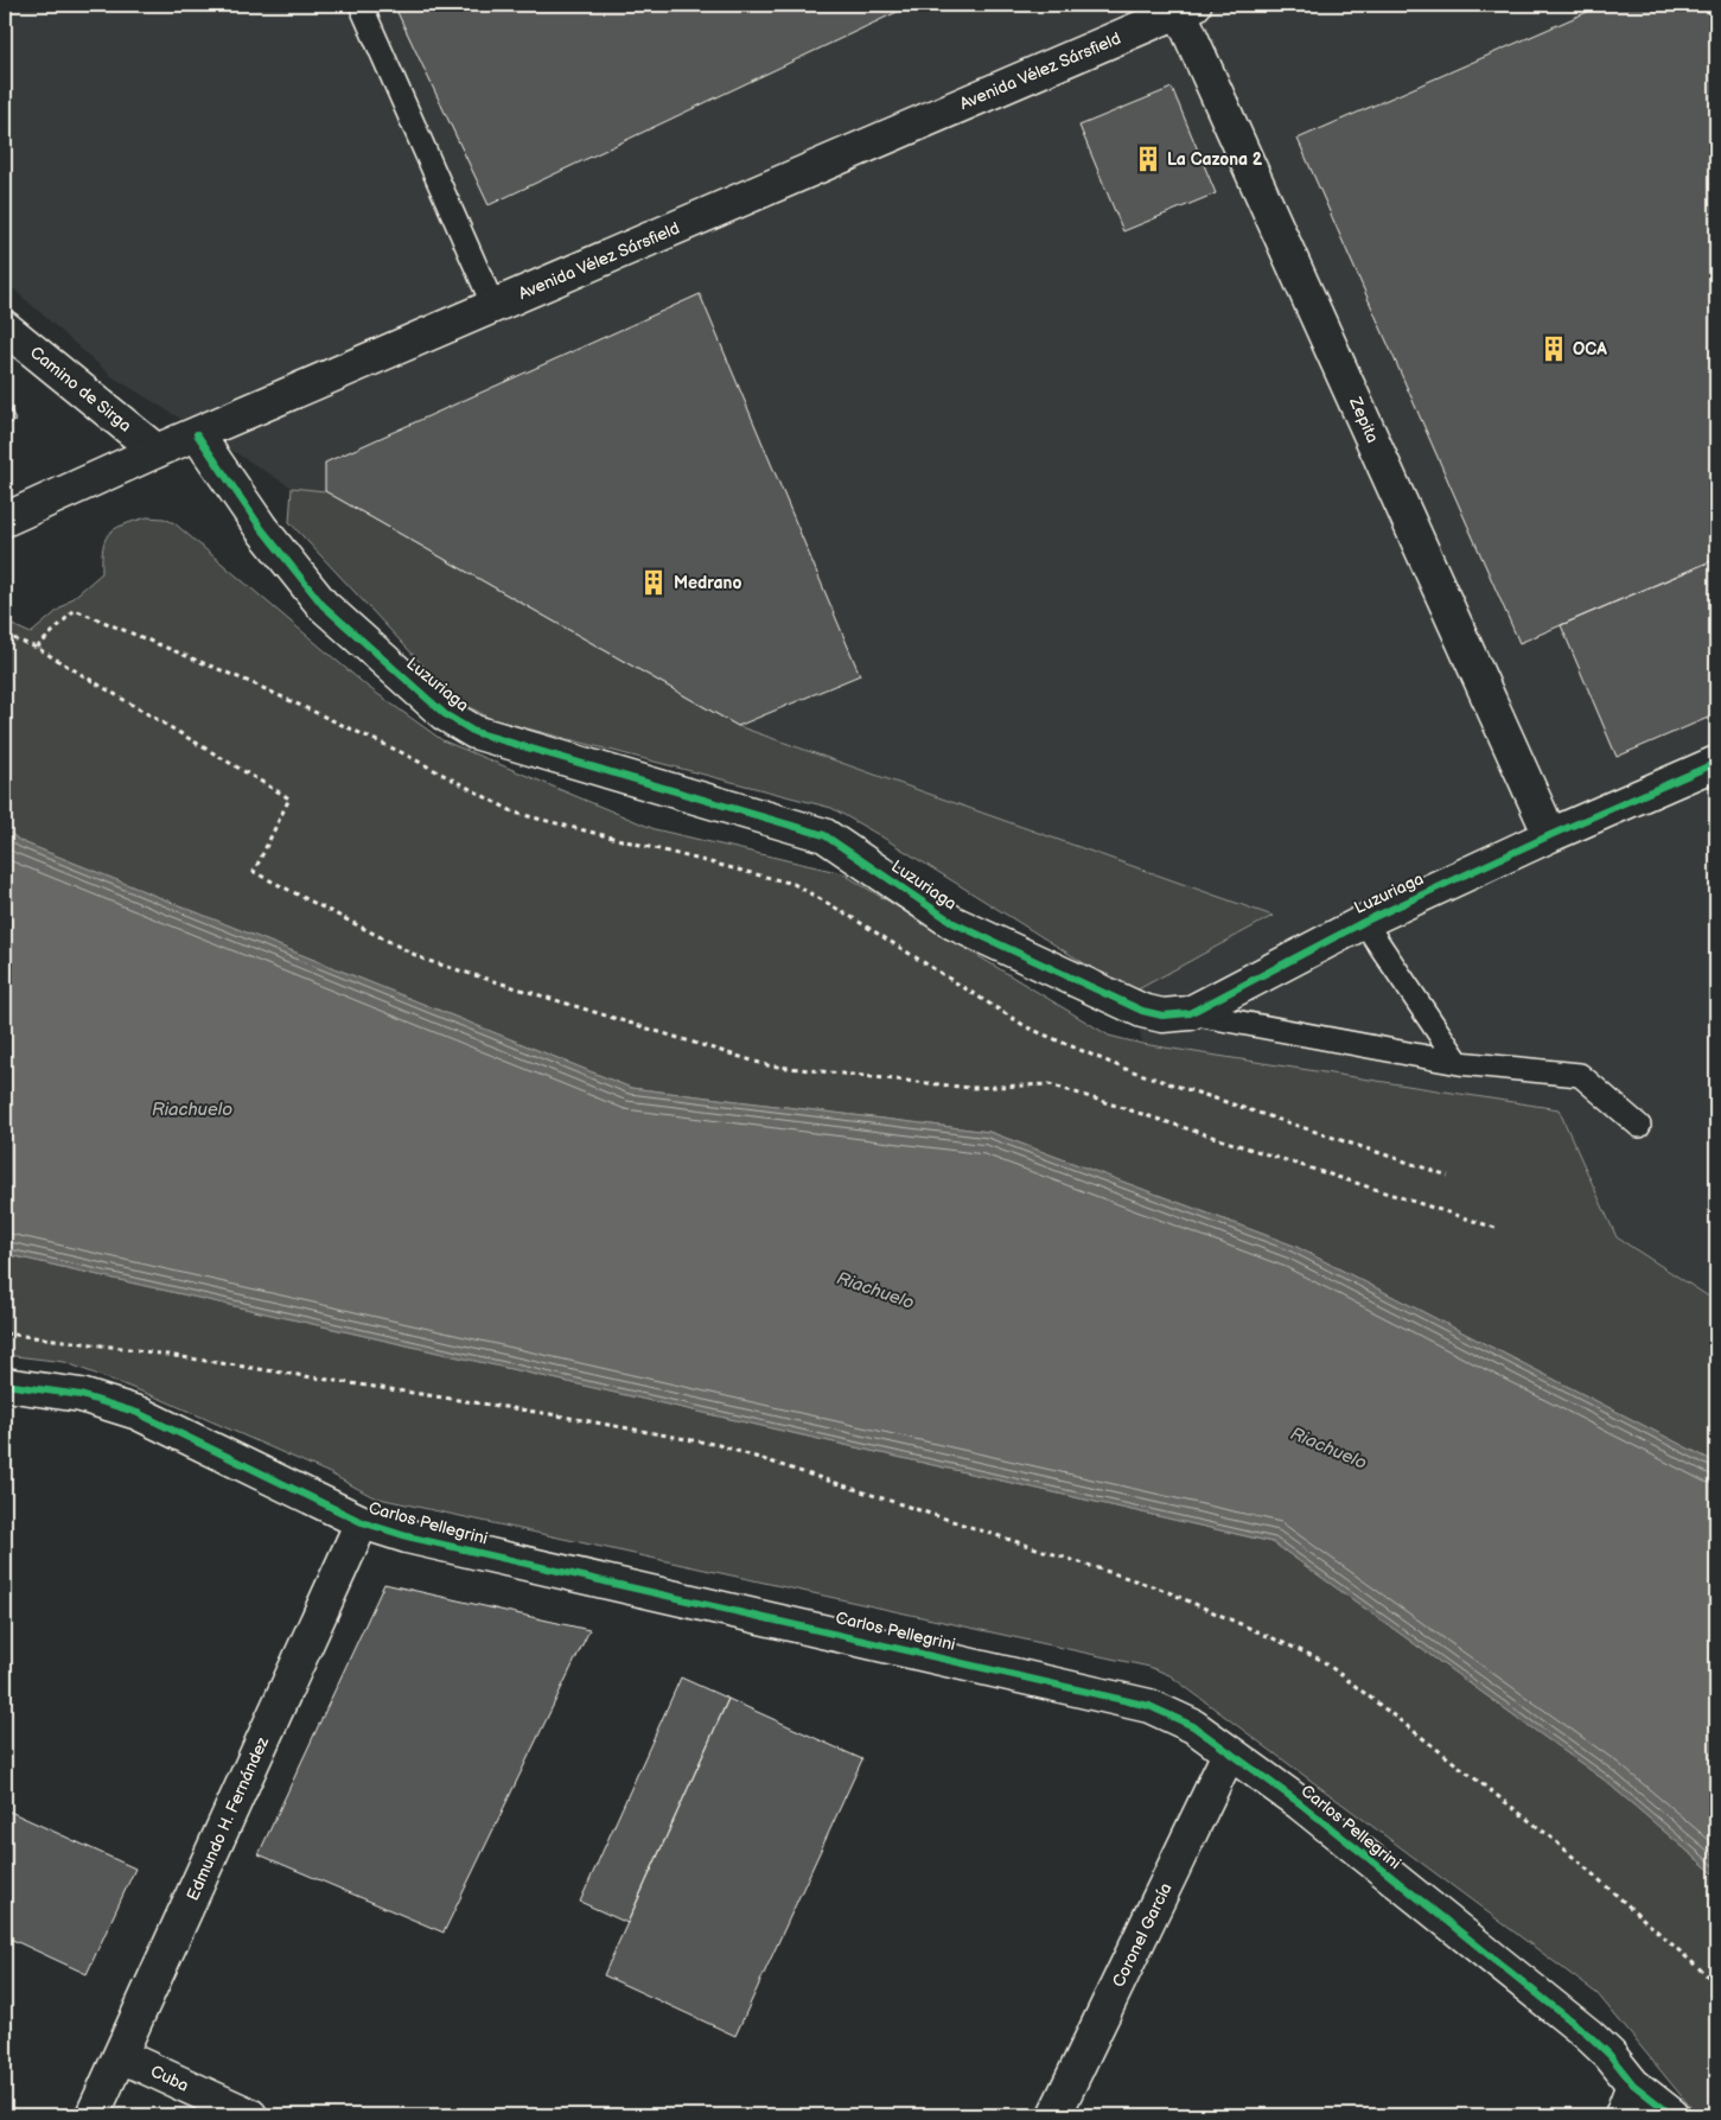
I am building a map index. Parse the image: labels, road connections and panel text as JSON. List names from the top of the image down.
{
  "streets": {
    "street": [
      "Avenida Vélez Sársfield",
      "Camino de Sirga",
      "Zepita",
      "Luzuriaga",
      "Carlos Pellegrini",
      "Edmundo H. Fernández",
      "Coronel García",
      "Cuba"
    ]
  },
  "crossings": [
    ["Avenida Vélez Sársfield", "Camino de Sirga"],
    ["Avenida Vélez Sársfield", "Zepita"],
    ["Avenida Vélez Sársfield", "Luzuriaga"],
    ["Zepita", "Luzuriaga"],
    ["Carlos Pellegrini", "Edmundo H. Fernández"],
    ["Carlos Pellegrini", "Coronel García"],
    ["Edmundo H. Fernández", "Cuba"]
  ],
  "water": ["Riachuelo"],
  "places": {
    "building": ["La Cazona 2", "OCA", "Medrano"]
  }
}
